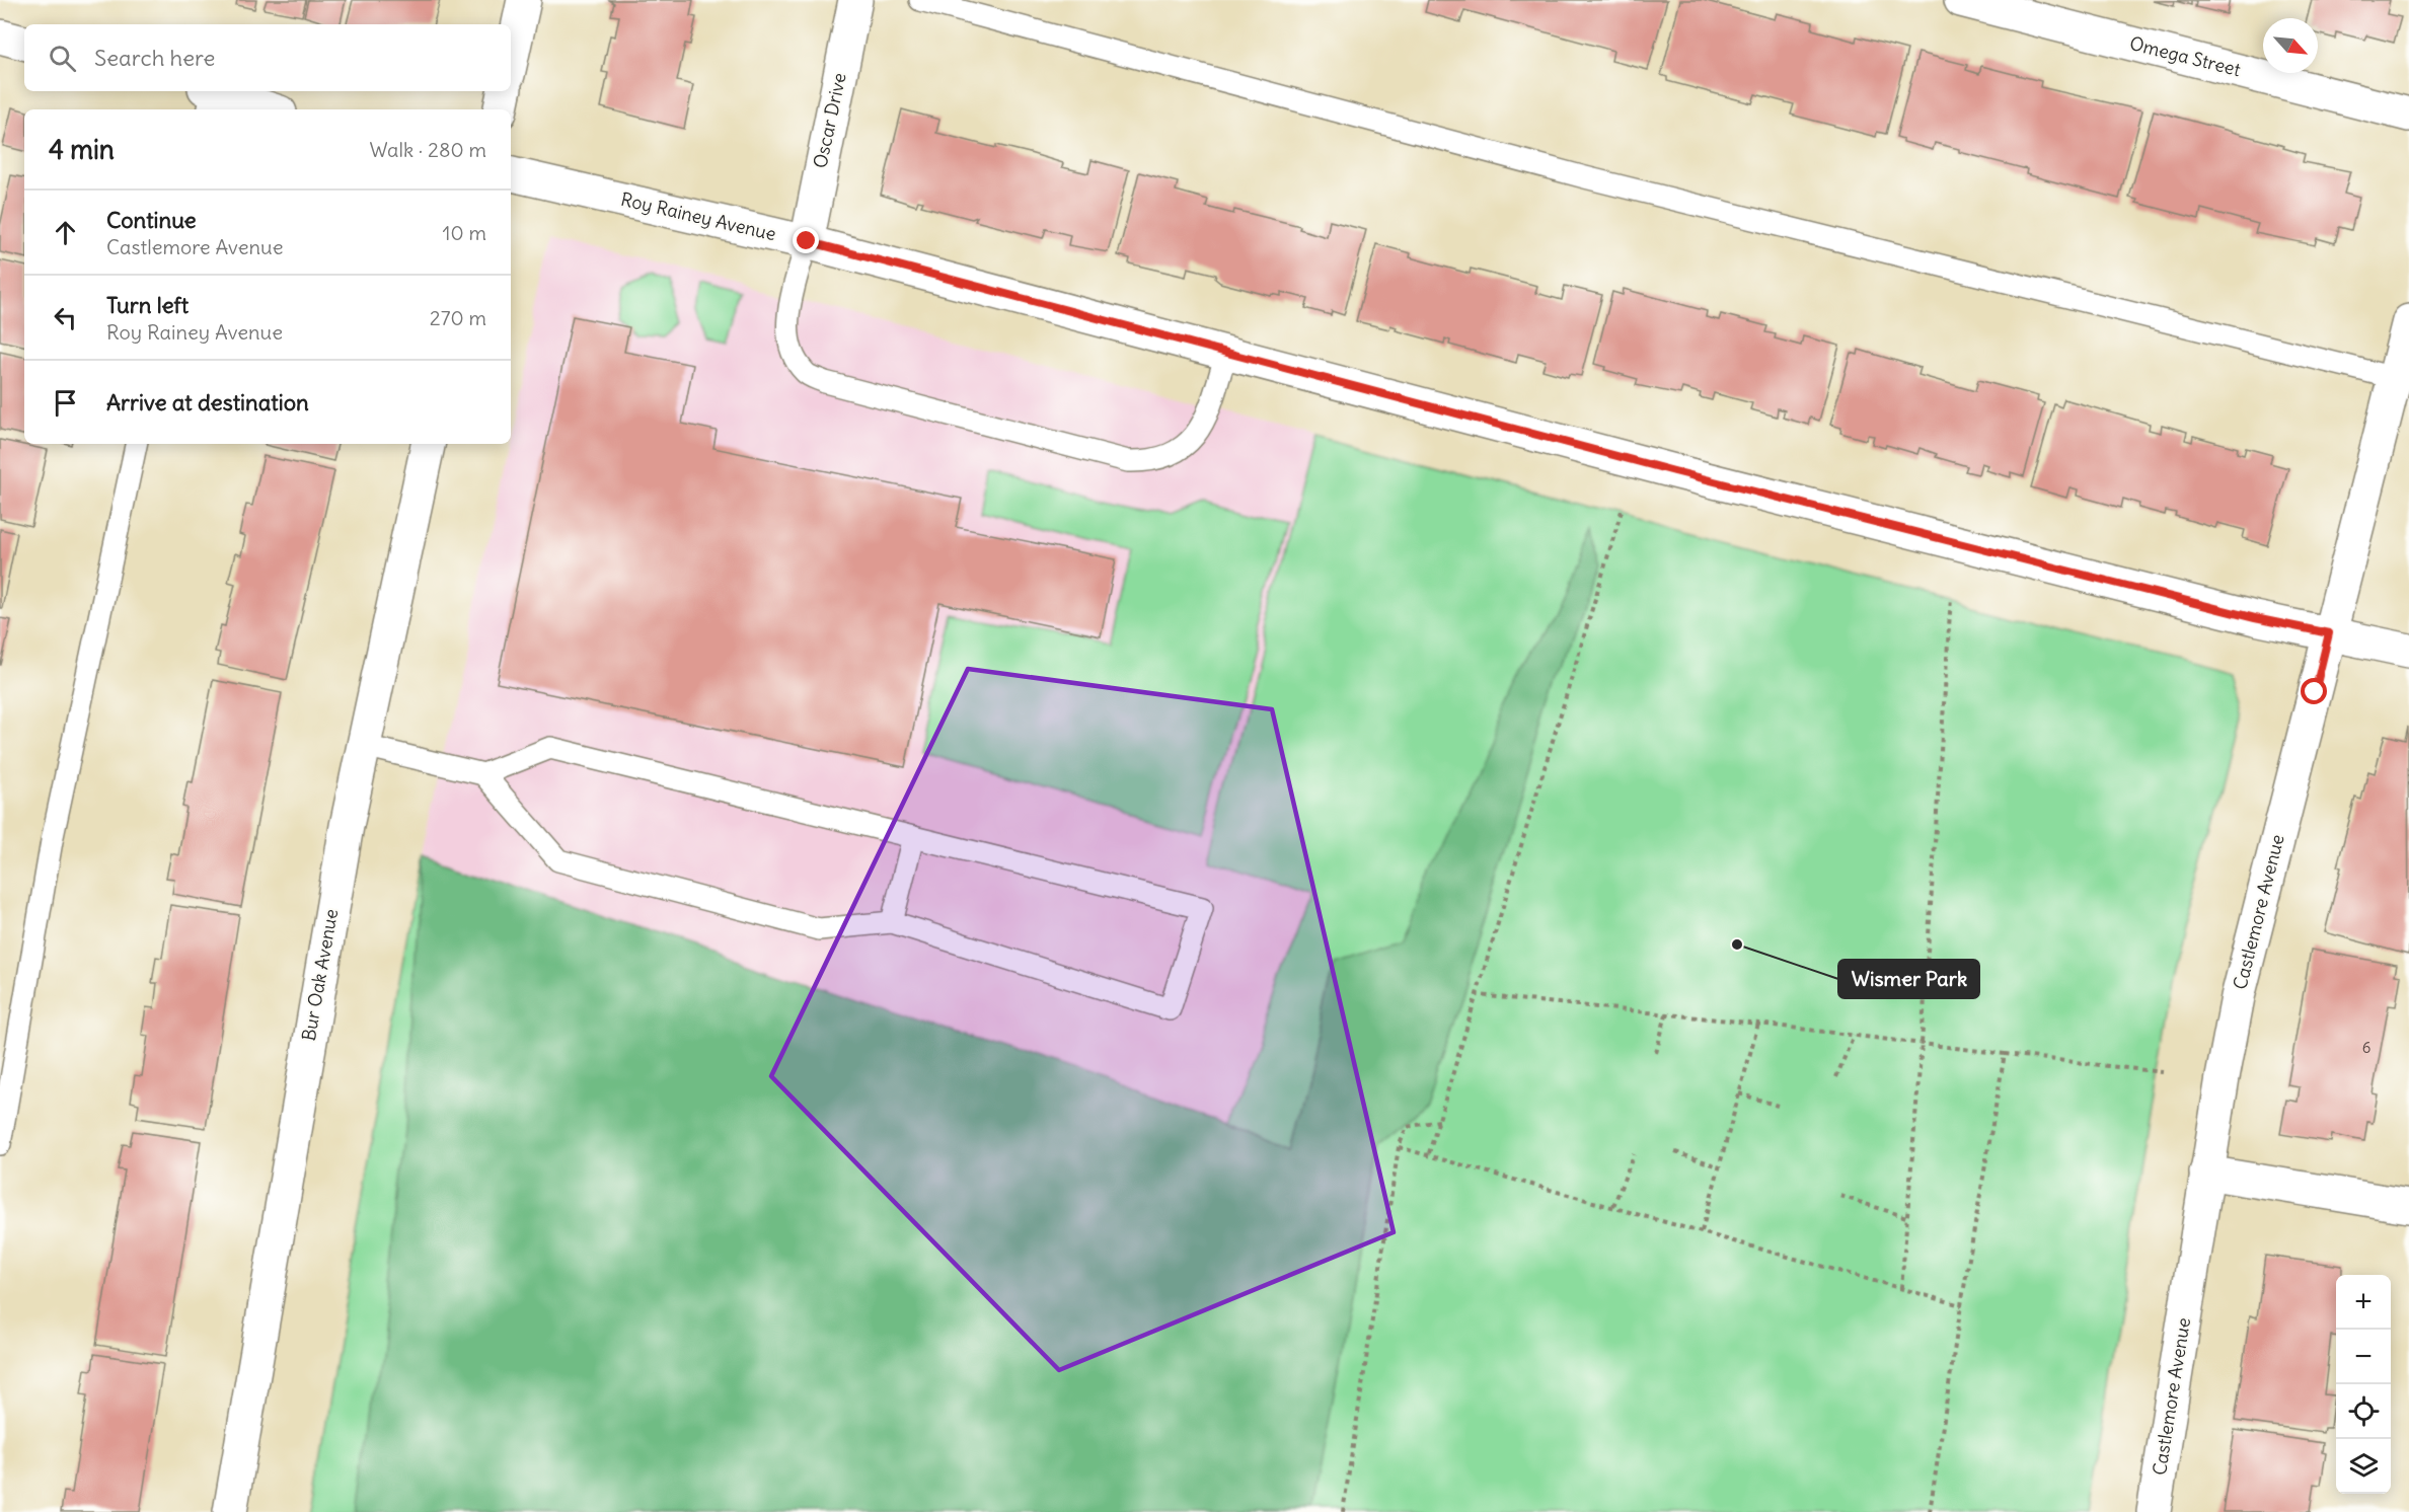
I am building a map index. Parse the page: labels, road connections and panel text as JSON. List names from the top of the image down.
{
  "streets": {
    "street": [
      "Omega Street",
      "Oscar Drive",
      "Roy Rainey Avenue",
      "Castlemore Avenue",
      "Bur Oak Avenue"
    ]
  },
  "crossings": [
    ["Oscar Drive", "Roy Rainey Avenue"],
    ["Roy Rainey Avenue", "Castlemore Avenue"]
  ],
  "places": ["Wismer Park"],
  "house_numbers": ["6"],
  "north": "bottom right",
  "page": {
    "search": "Search here",
    "heading": ["4 min", "Walk · 280 m"],
    "list": [
      ["Continue", "Castlemore Avenue", "10 m"],
      ["Turn left", "Roy Rainey Avenue", "270 m"],
      "Arrive at destination"
    ],
    "map_buttons": ["+", "−"]
  }
}
